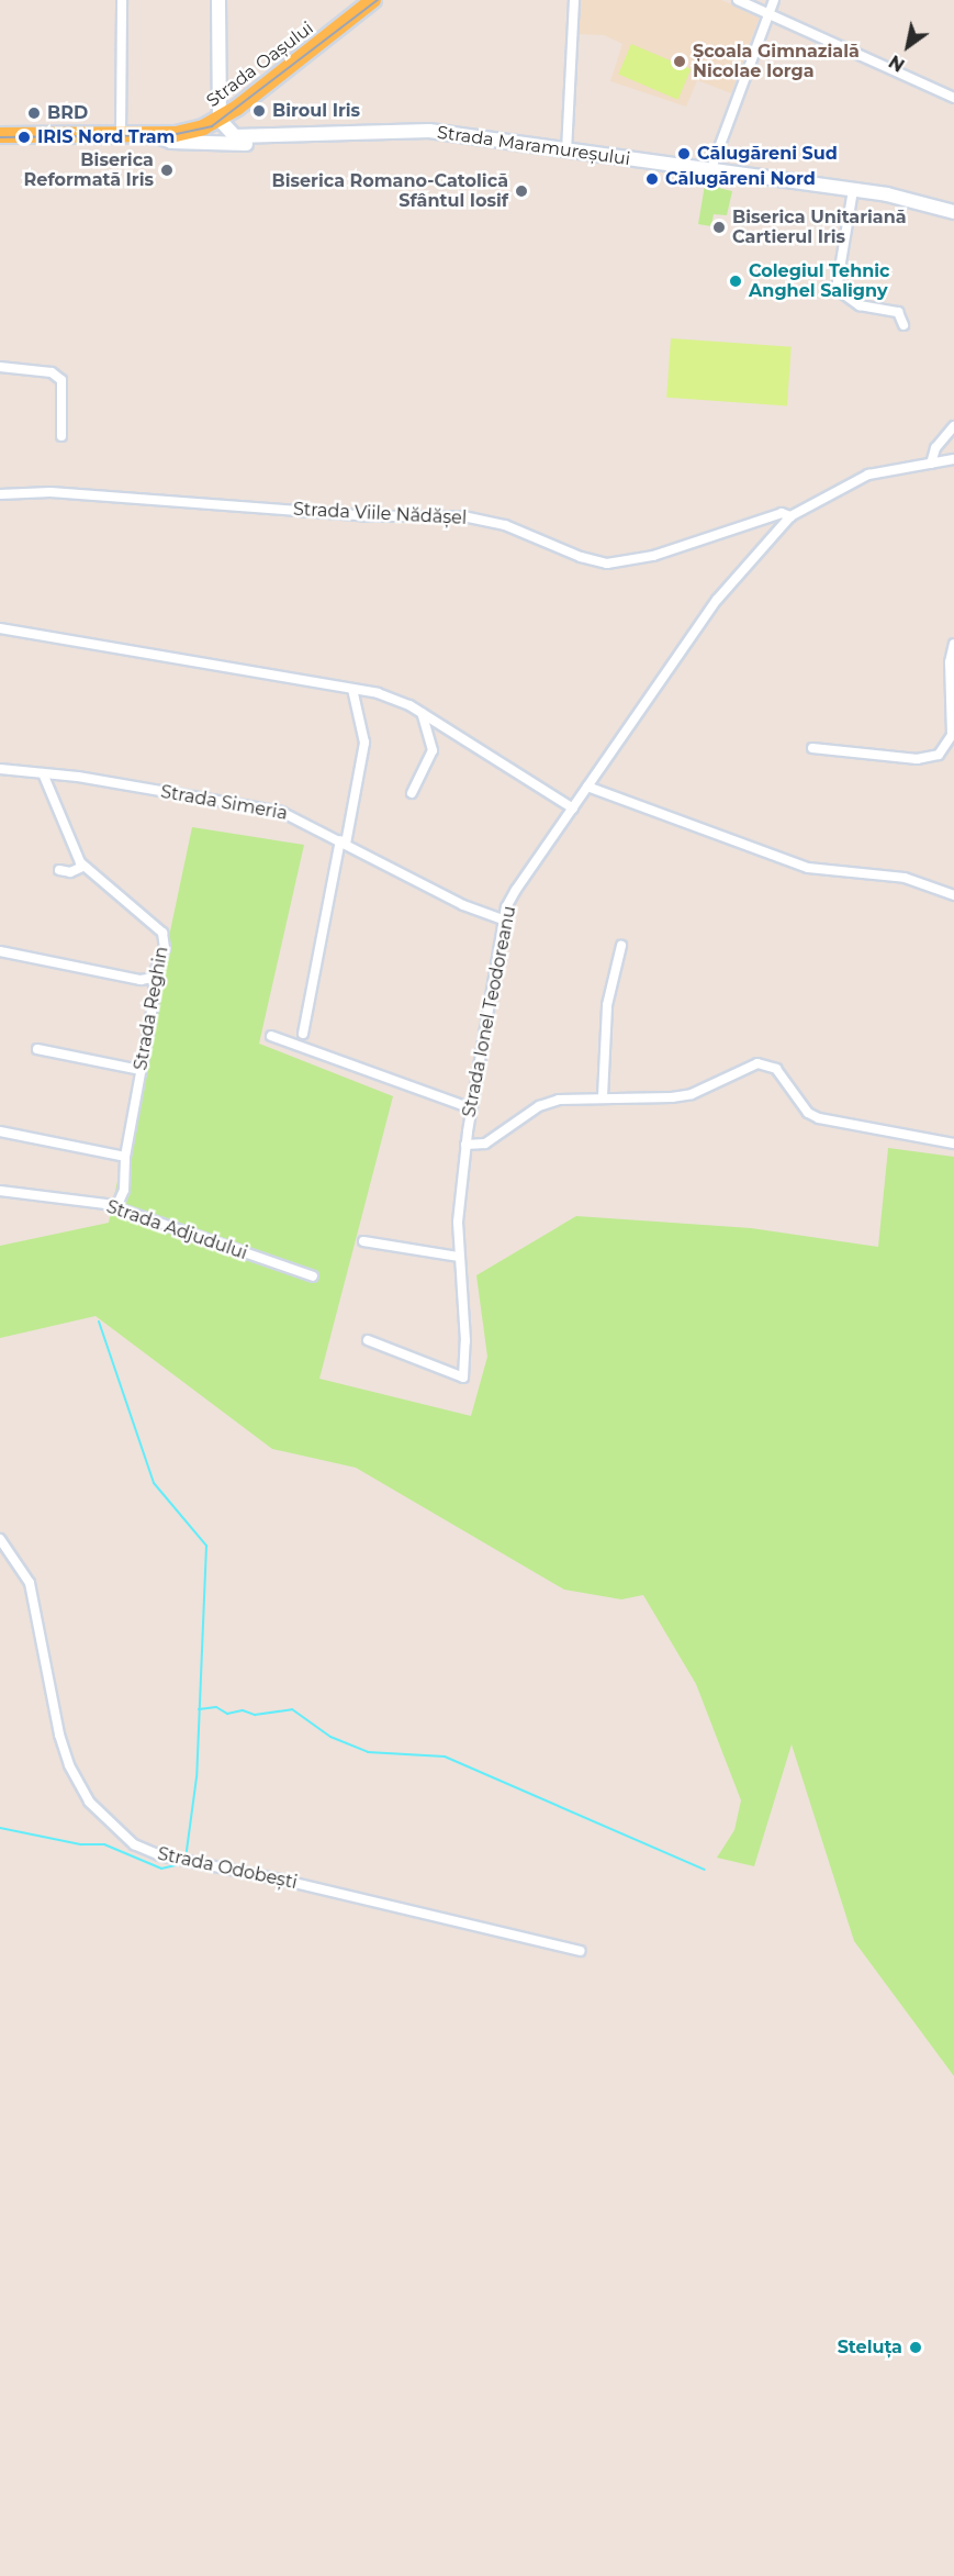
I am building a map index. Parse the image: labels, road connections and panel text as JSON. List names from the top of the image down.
{
  "streets": {
    "main road": ["Strada Oașului", "Strada Maramureșului"],
    "street": [
      "Strada Viile Nădășel",
      "Strada Simeria",
      "Strada Reghin",
      "Strada Ionel Teodoreanu",
      "Strada Adjudului",
      "Strada Odobești"
    ]
  },
  "crossings": [
    ["Strada Oașului", "Strada Maramureșului"],
    ["Strada Viile Nădășel", "Strada Ionel Teodoreanu"],
    ["Strada Simeria", "Strada Reghin"],
    ["Strada Simeria", "Strada Ionel Teodoreanu"],
    ["Strada Reghin", "Strada Adjudului"]
  ],
  "places": [
    "Școala Gimnazială Nicolae Iorga",
    "Biroul Iris",
    "BRD",
    "IRIS Nord Tram",
    "Călugăreni Sud",
    "Biserica Reformată Iris",
    "Călugăreni Nord",
    "Biserica Romano-Catolică Sfântul Iosif",
    "Biserica Unitariană Cartierul Iris",
    "Colegiul Tehnic Anghel Saligny",
    "Steluța"
  ],
  "north": "bottom left"
}
